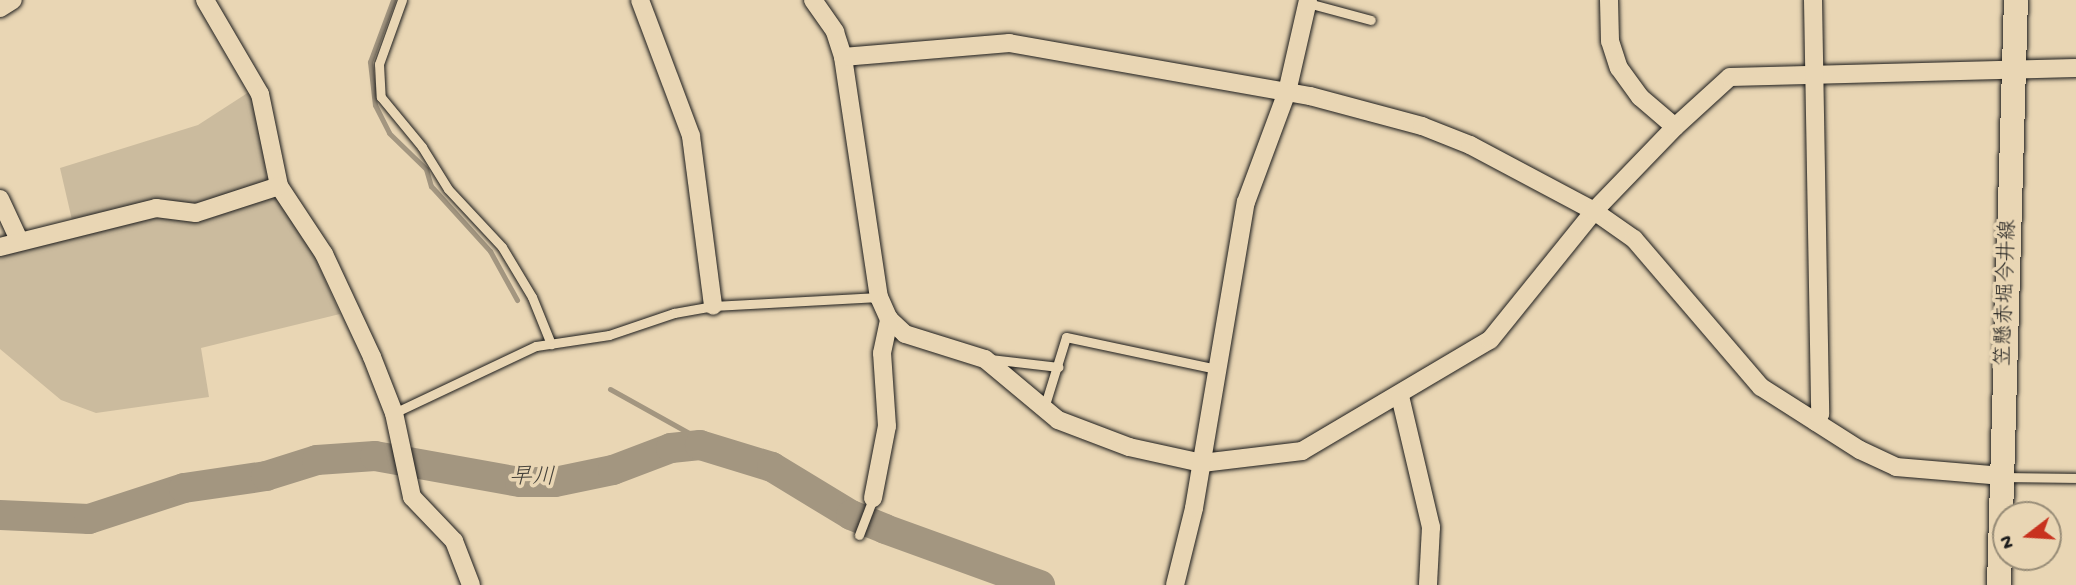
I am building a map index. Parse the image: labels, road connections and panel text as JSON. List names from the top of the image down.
{
  "streets": {
    "main road": ["笠懸赤堀今井線"]
  },
  "water": ["早川"],
  "north": "left"
}
